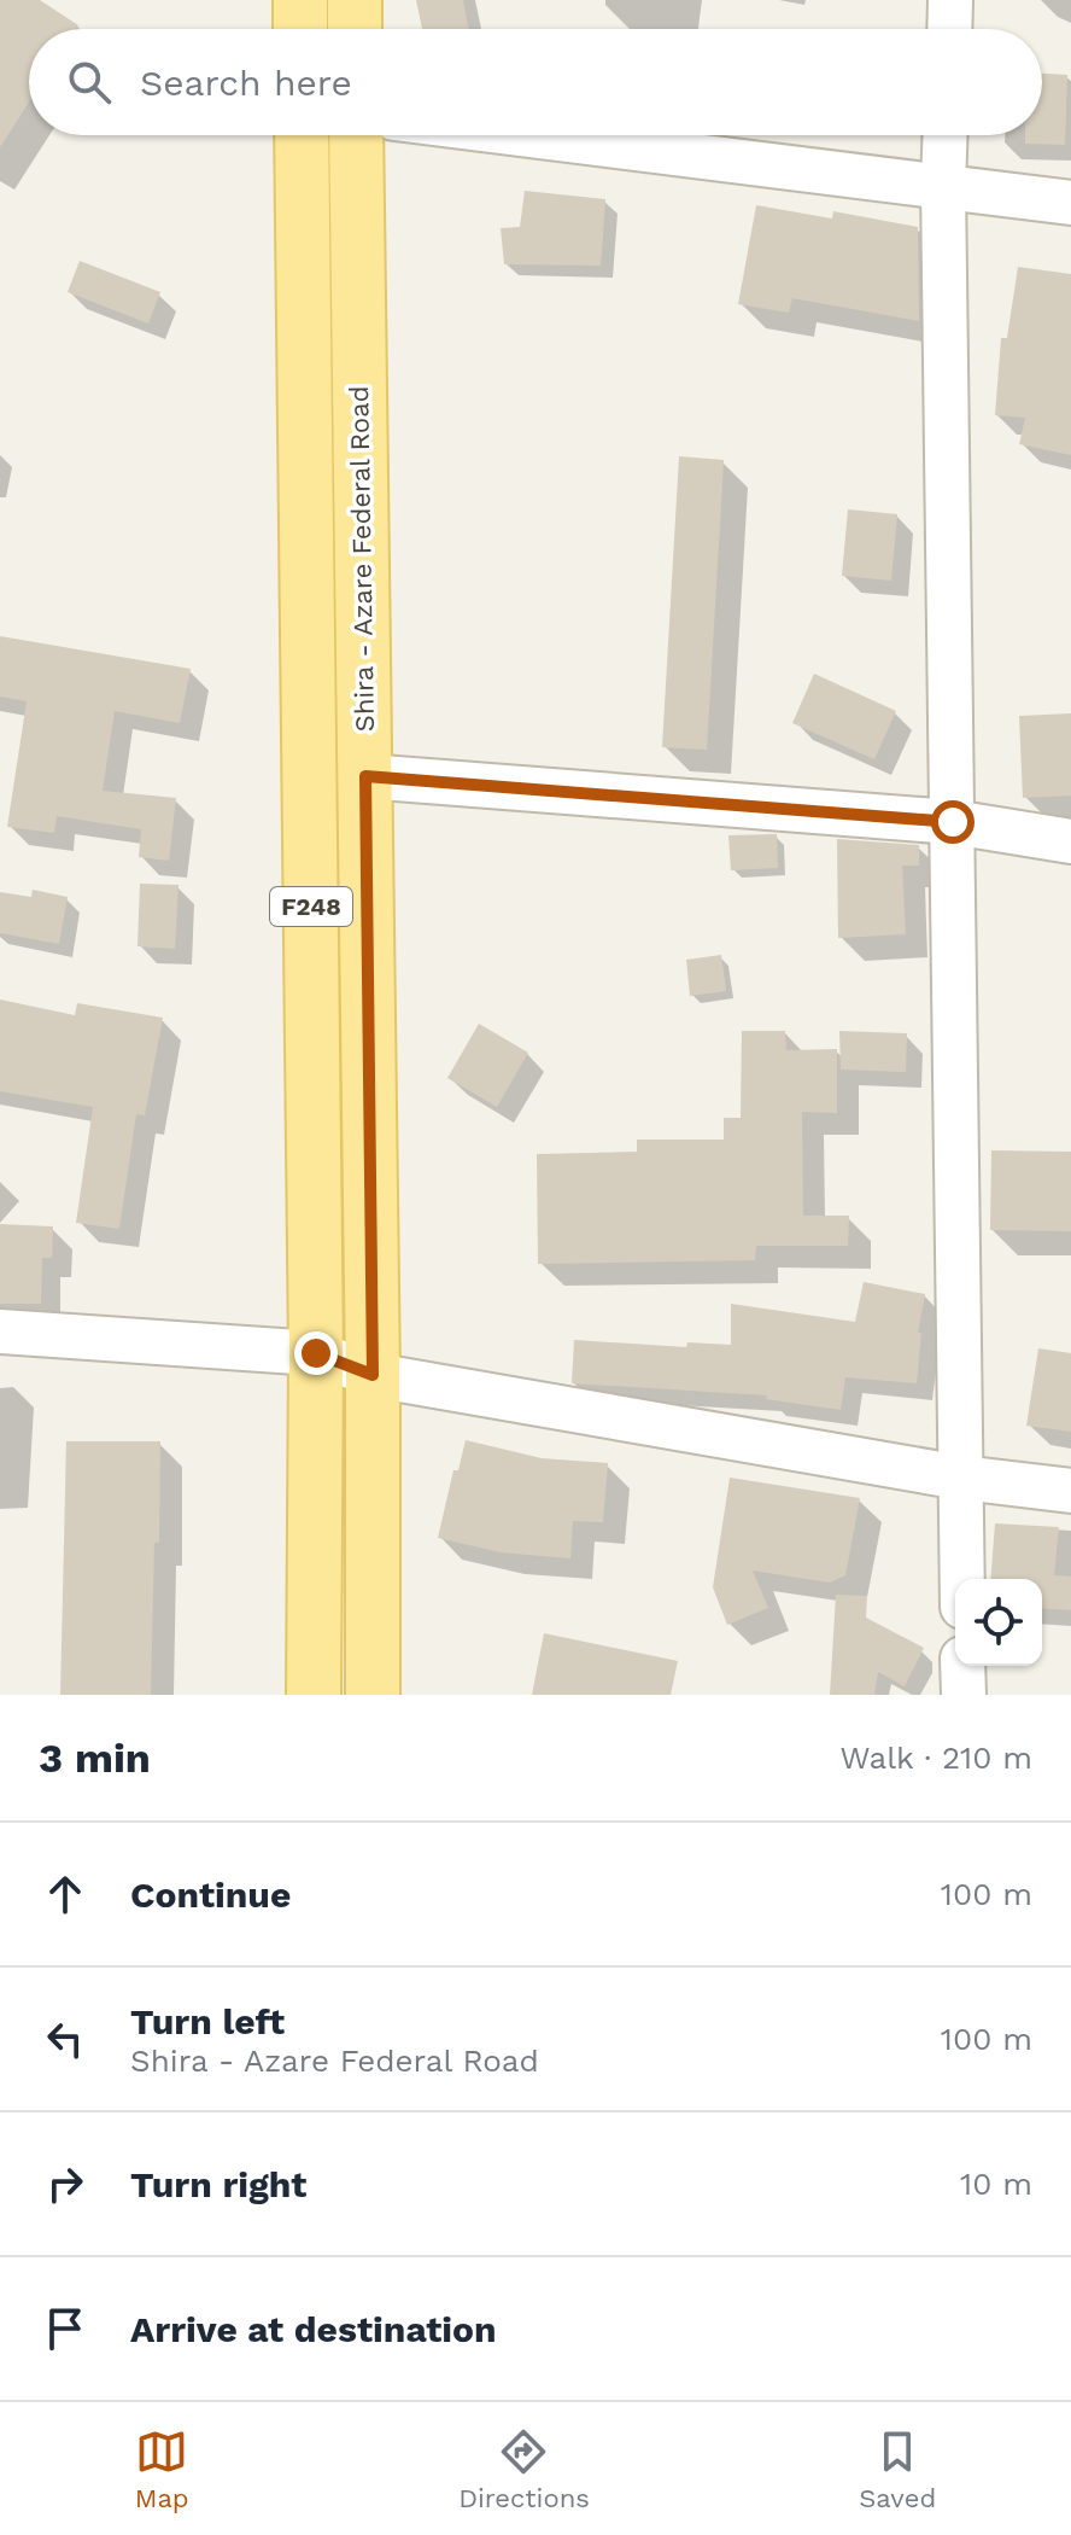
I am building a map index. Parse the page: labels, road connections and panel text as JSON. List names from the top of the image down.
{
  "streets": {
    "main road": ["Shira - Azare Federal Road", "F248"]
  },
  "page": {
    "search": "Search here",
    "heading": ["3 min", "Walk · 210 m"],
    "list": [
      ["Continue", "100 m"],
      ["Turn left", "Shira - Azare Federal Road", "100 m"],
      ["Turn right", "10 m"],
      "Arrive at destination"
    ],
    "nav": ["Map", "Directions", "Saved"]
  }
}
